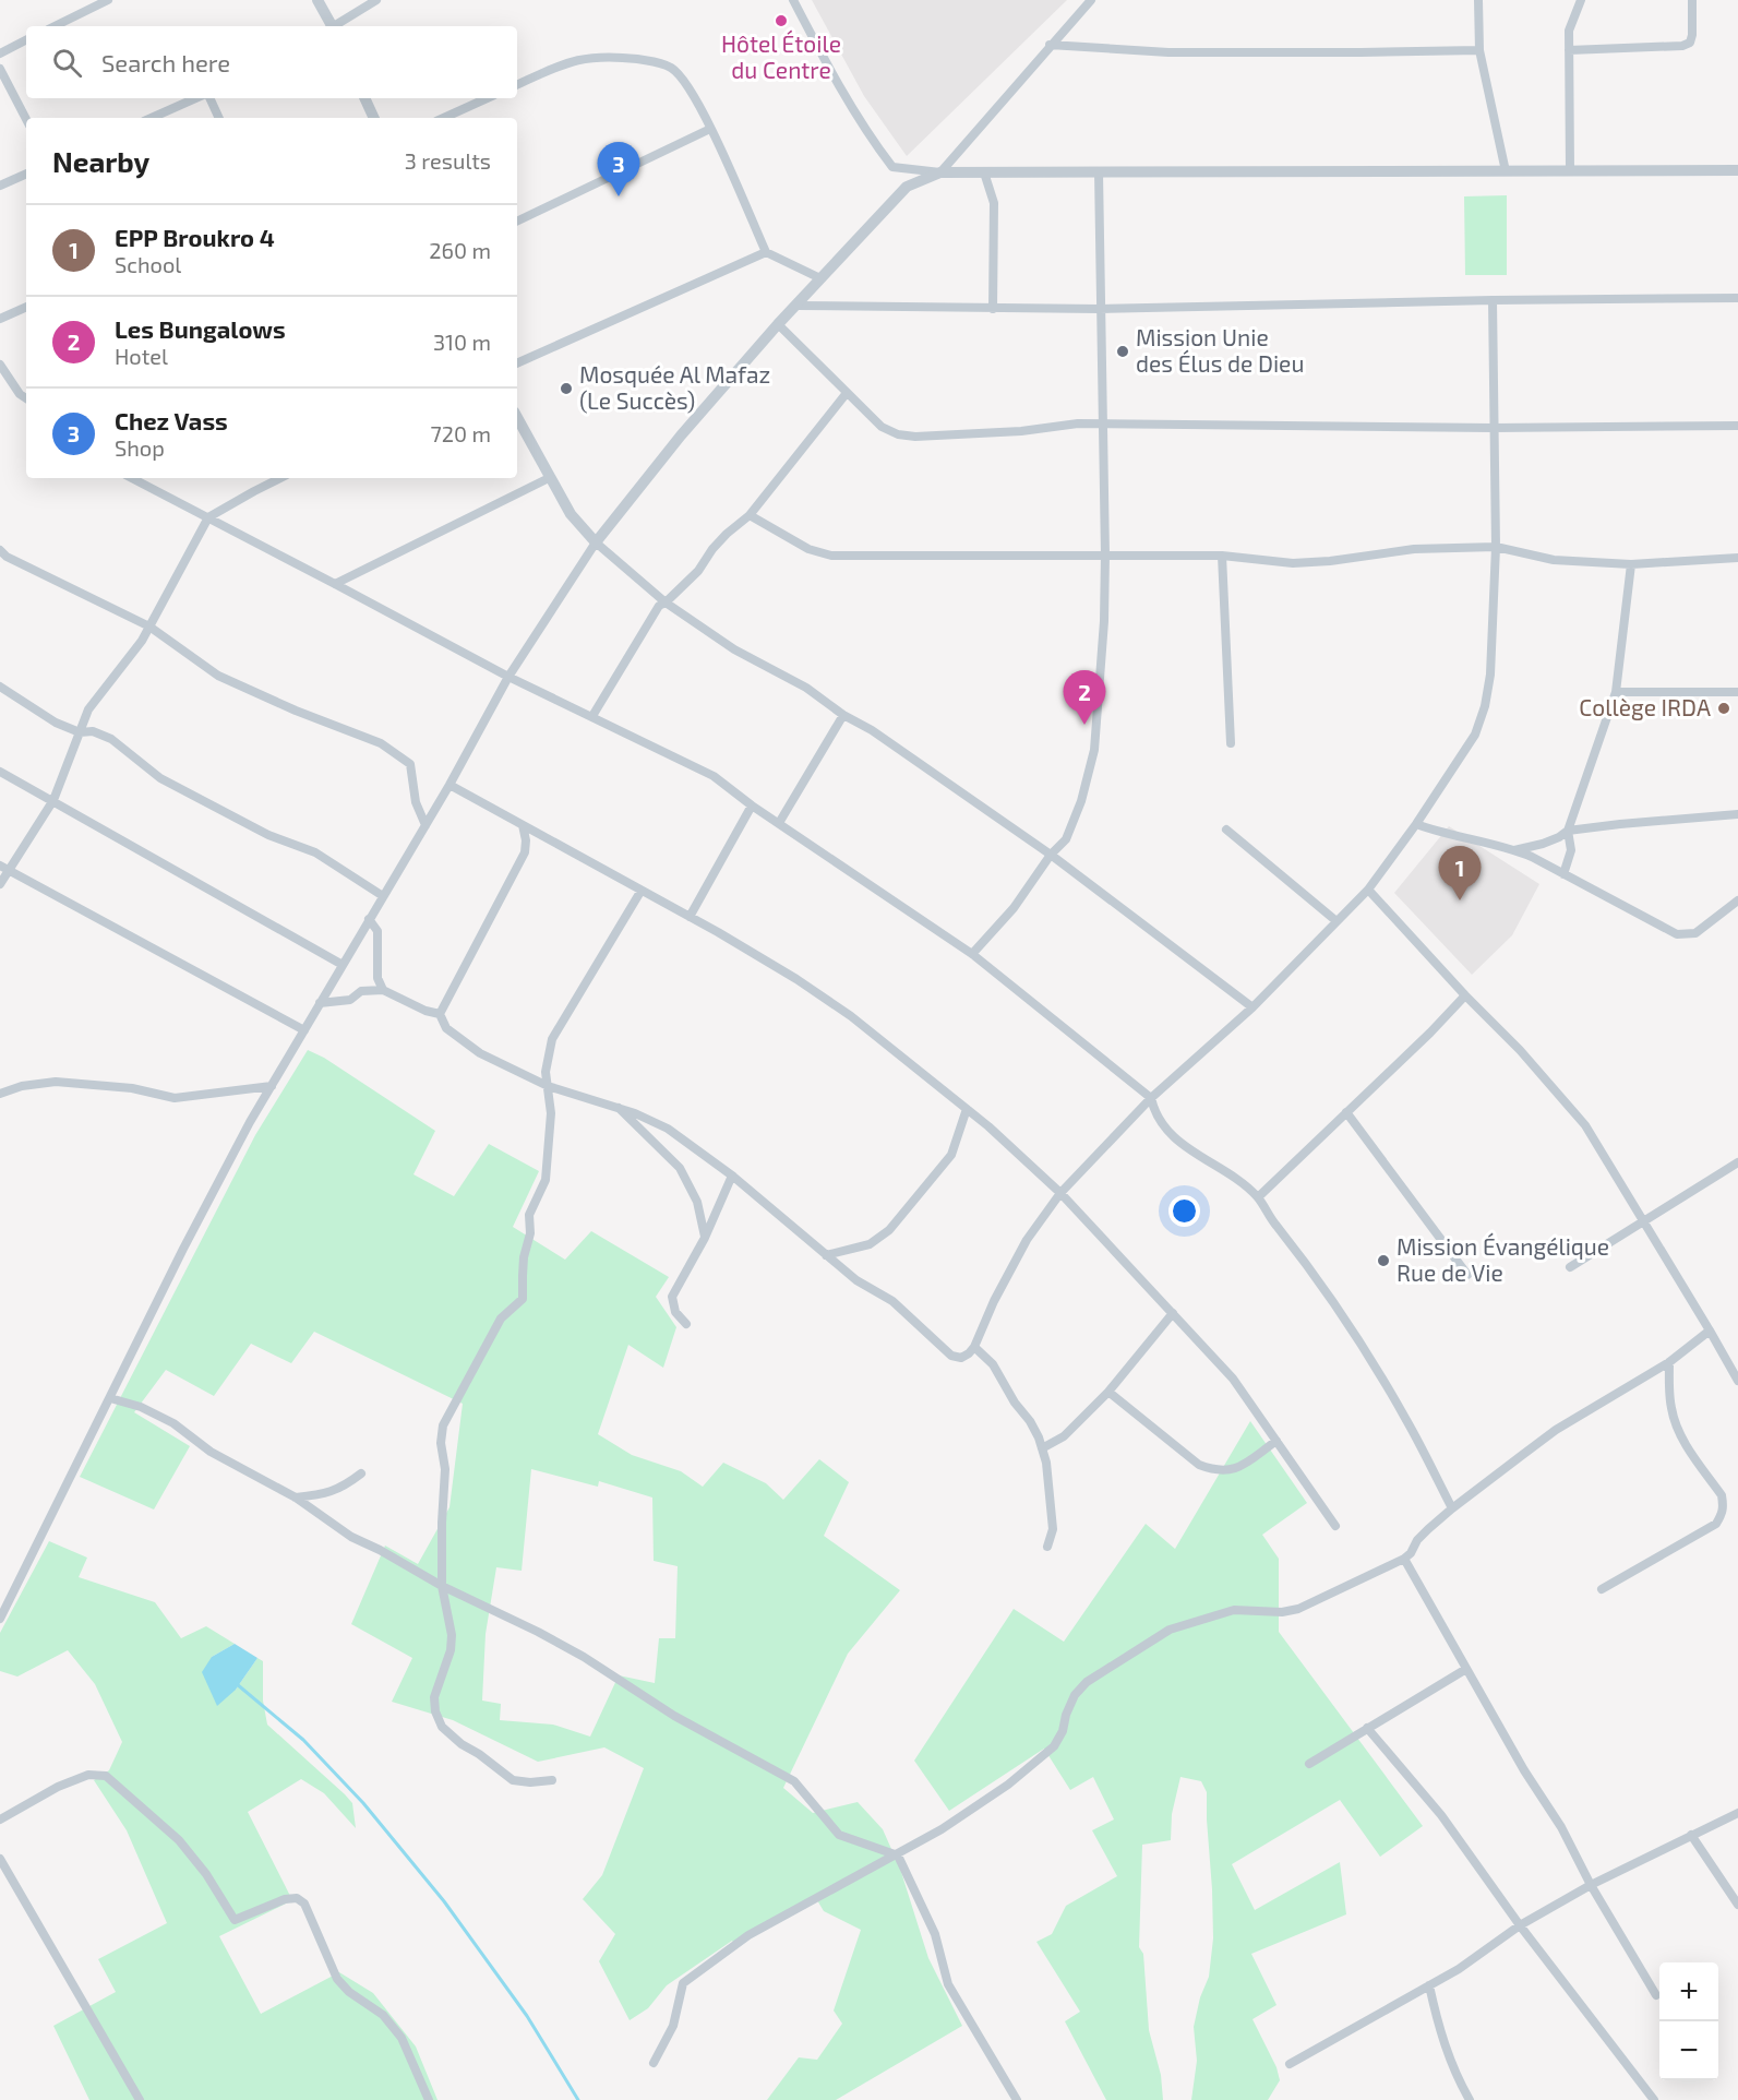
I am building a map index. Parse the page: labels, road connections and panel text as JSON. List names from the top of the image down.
{
  "places": [
    "Hôtel Étoile du Centre",
    "Mission Unie des Élus de Dieu",
    "Mosquée Al Mafaz (Le Succès)",
    "Collège IRDA",
    "Mission Évangélique Rue de Vie"
  ],
  "page": {
    "search": "Search here",
    "heading": ["Nearby", "3 results"],
    "pins": ["3", "2", "1"],
    "list": [
      {
        "mark": "1",
        "name": "EPP Broukro 4",
        "note": "School",
        "value": "260 m"
      },
      {
        "mark": "2",
        "name": "Les Bungalows",
        "note": "Hotel",
        "value": "310 m"
      },
      {
        "mark": "3",
        "name": "Chez Vass",
        "note": "Shop",
        "value": "720 m"
      }
    ],
    "map_buttons": ["+", "−"]
  }
}
